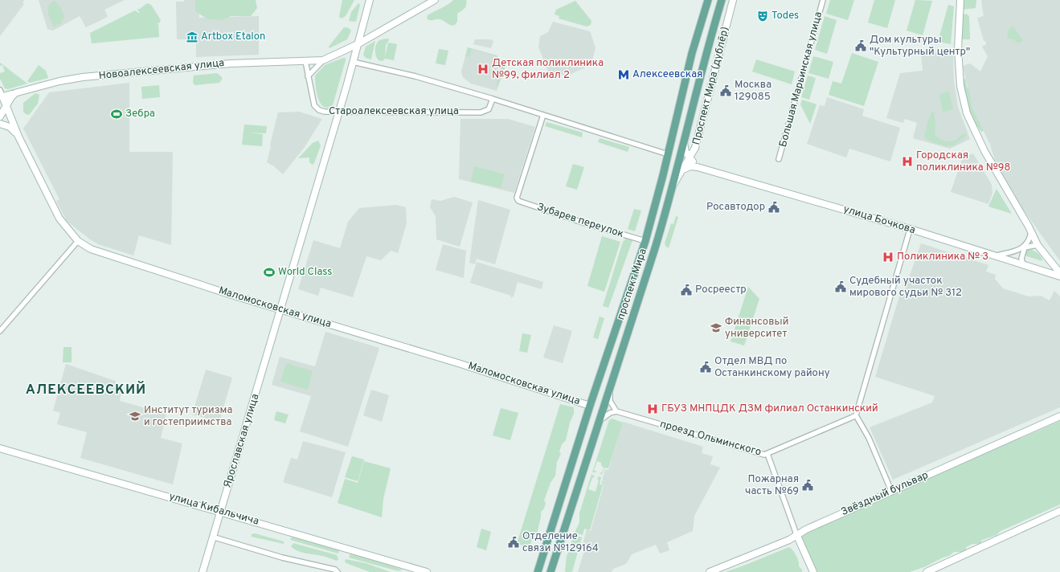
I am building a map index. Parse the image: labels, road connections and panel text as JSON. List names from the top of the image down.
{
  "streets": {
    "main road": ["проспект Мира"],
    "street": [
      "Новоалексеевская улица",
      "Большая Марьинская улица",
      "Проспект Мира (дублёр)",
      "Староалексеевская улица",
      "улица Бочкова",
      "Зубарев переулок",
      "Маломосковская улица",
      "проезд Ольминского",
      "Ярославская улица",
      "Звёздный бульвар",
      "улица Кибальчича"
    ]
  },
  "crossings": [
    ["Новоалексеевская улица", "Староалексеевская улица"],
    ["Новоалексеевская улица", "Маломосковская улица"],
    ["Новоалексеевская улица", "Ярославская улица"],
    ["Проспект Мира (дублёр)", "улица Бочкова"],
    ["Проспект Мира (дублёр)", "проспект Мира"],
    ["Староалексеевская улица", "Ярославская улица"],
    ["Зубарев переулок", "проспект Мира"],
    ["проспект Мира", "Маломосковская улица"],
    ["Маломосковская улица", "Ярославская улица"],
    ["Ярославская улица", "улица Кибальчича"]
  ],
  "districts": ["АЛЕКСЕЕВСКИЙ"],
  "places": {
    "theatre": ["Todes"],
    "museum": ["Artbox Etalon"],
    "public building": [
      "Дом культуры \"Культурный центр\"",
      "Москва 129085",
      "Росавтодор",
      "Судебный участок мирового судьи № 312",
      "Росреестр",
      "Отдел МВД по Останкинскому району",
      "Пожарная часть №69",
      "Отделение связи №129164"
    ],
    "hospital": [
      "Детская поликлиника №99, филиал 2",
      "Городская поликлиника №98",
      "Поликлиника № 3",
      "ГБУЗ МНПЦДК ДЗМ филиал Останкинский"
    ],
    "metro station": ["Алексеевская"],
    "sports": ["Зебра", "World Class"],
    "school or university": ["Финансовый университет", "Институт туризма и гостеприимства"]
  }
}
